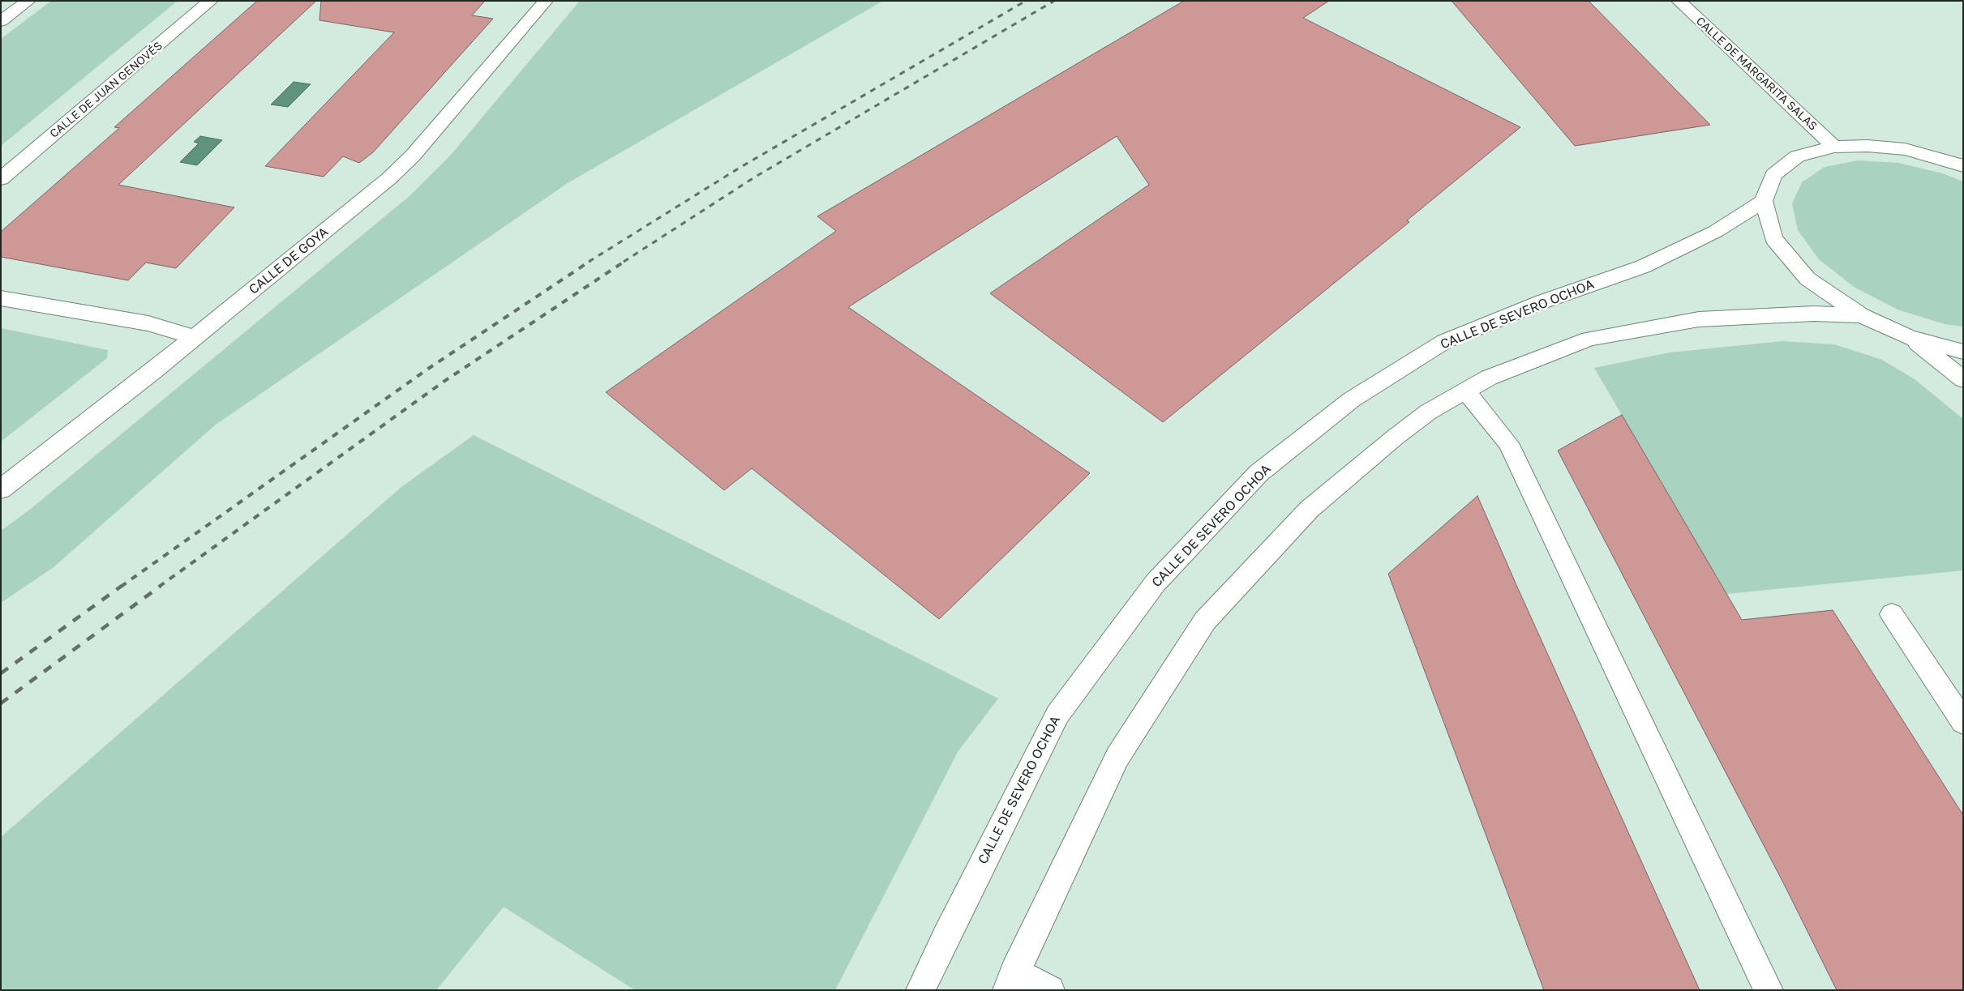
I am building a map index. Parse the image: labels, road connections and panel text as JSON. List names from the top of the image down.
{
  "streets": {
    "street": [
      "CALLE DE MARGARITA SALAS",
      "CALLE DE JUAN GENOVÉS",
      "CALLE DE GOYA",
      "CALLE DE SEVERO OCHOA"
    ]
  }
}
